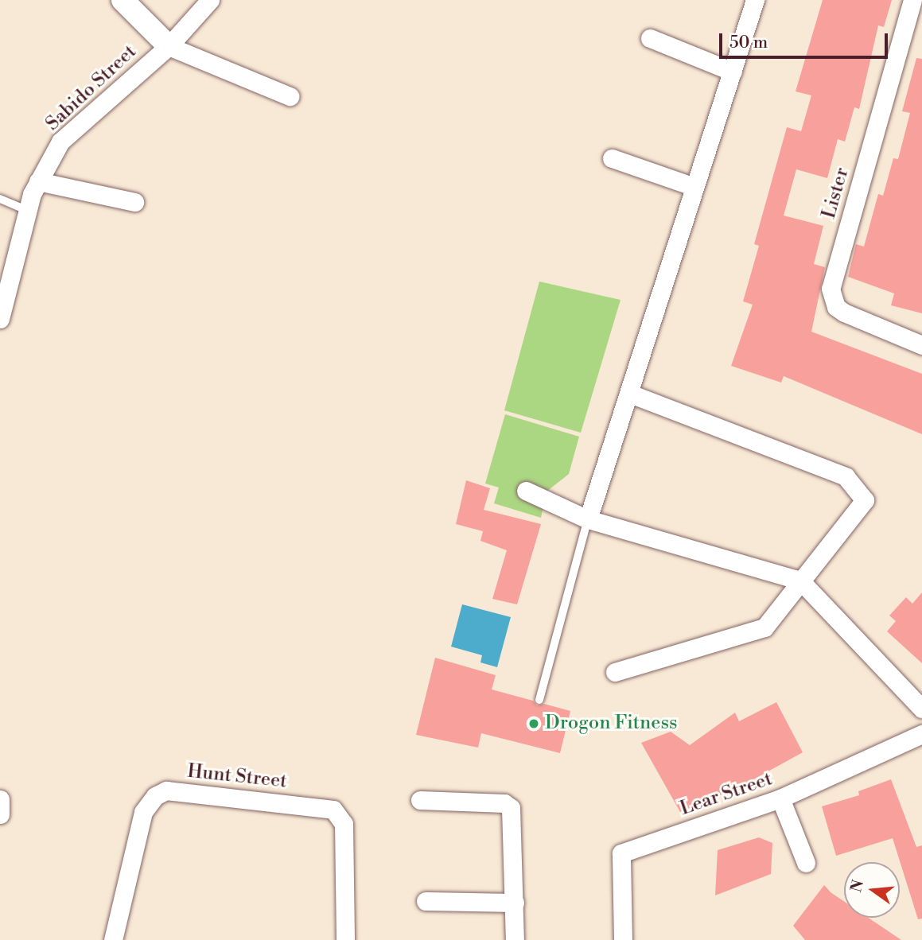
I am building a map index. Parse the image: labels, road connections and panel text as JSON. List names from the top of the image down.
{
  "streets": {
    "street": [
      "Sabido Street",
      "Lister",
      "Hunt Street",
      "Lear Street"
    ]
  },
  "places": ["Drogon Fitness"],
  "scale_bar": "50 m",
  "north": "left"
}
